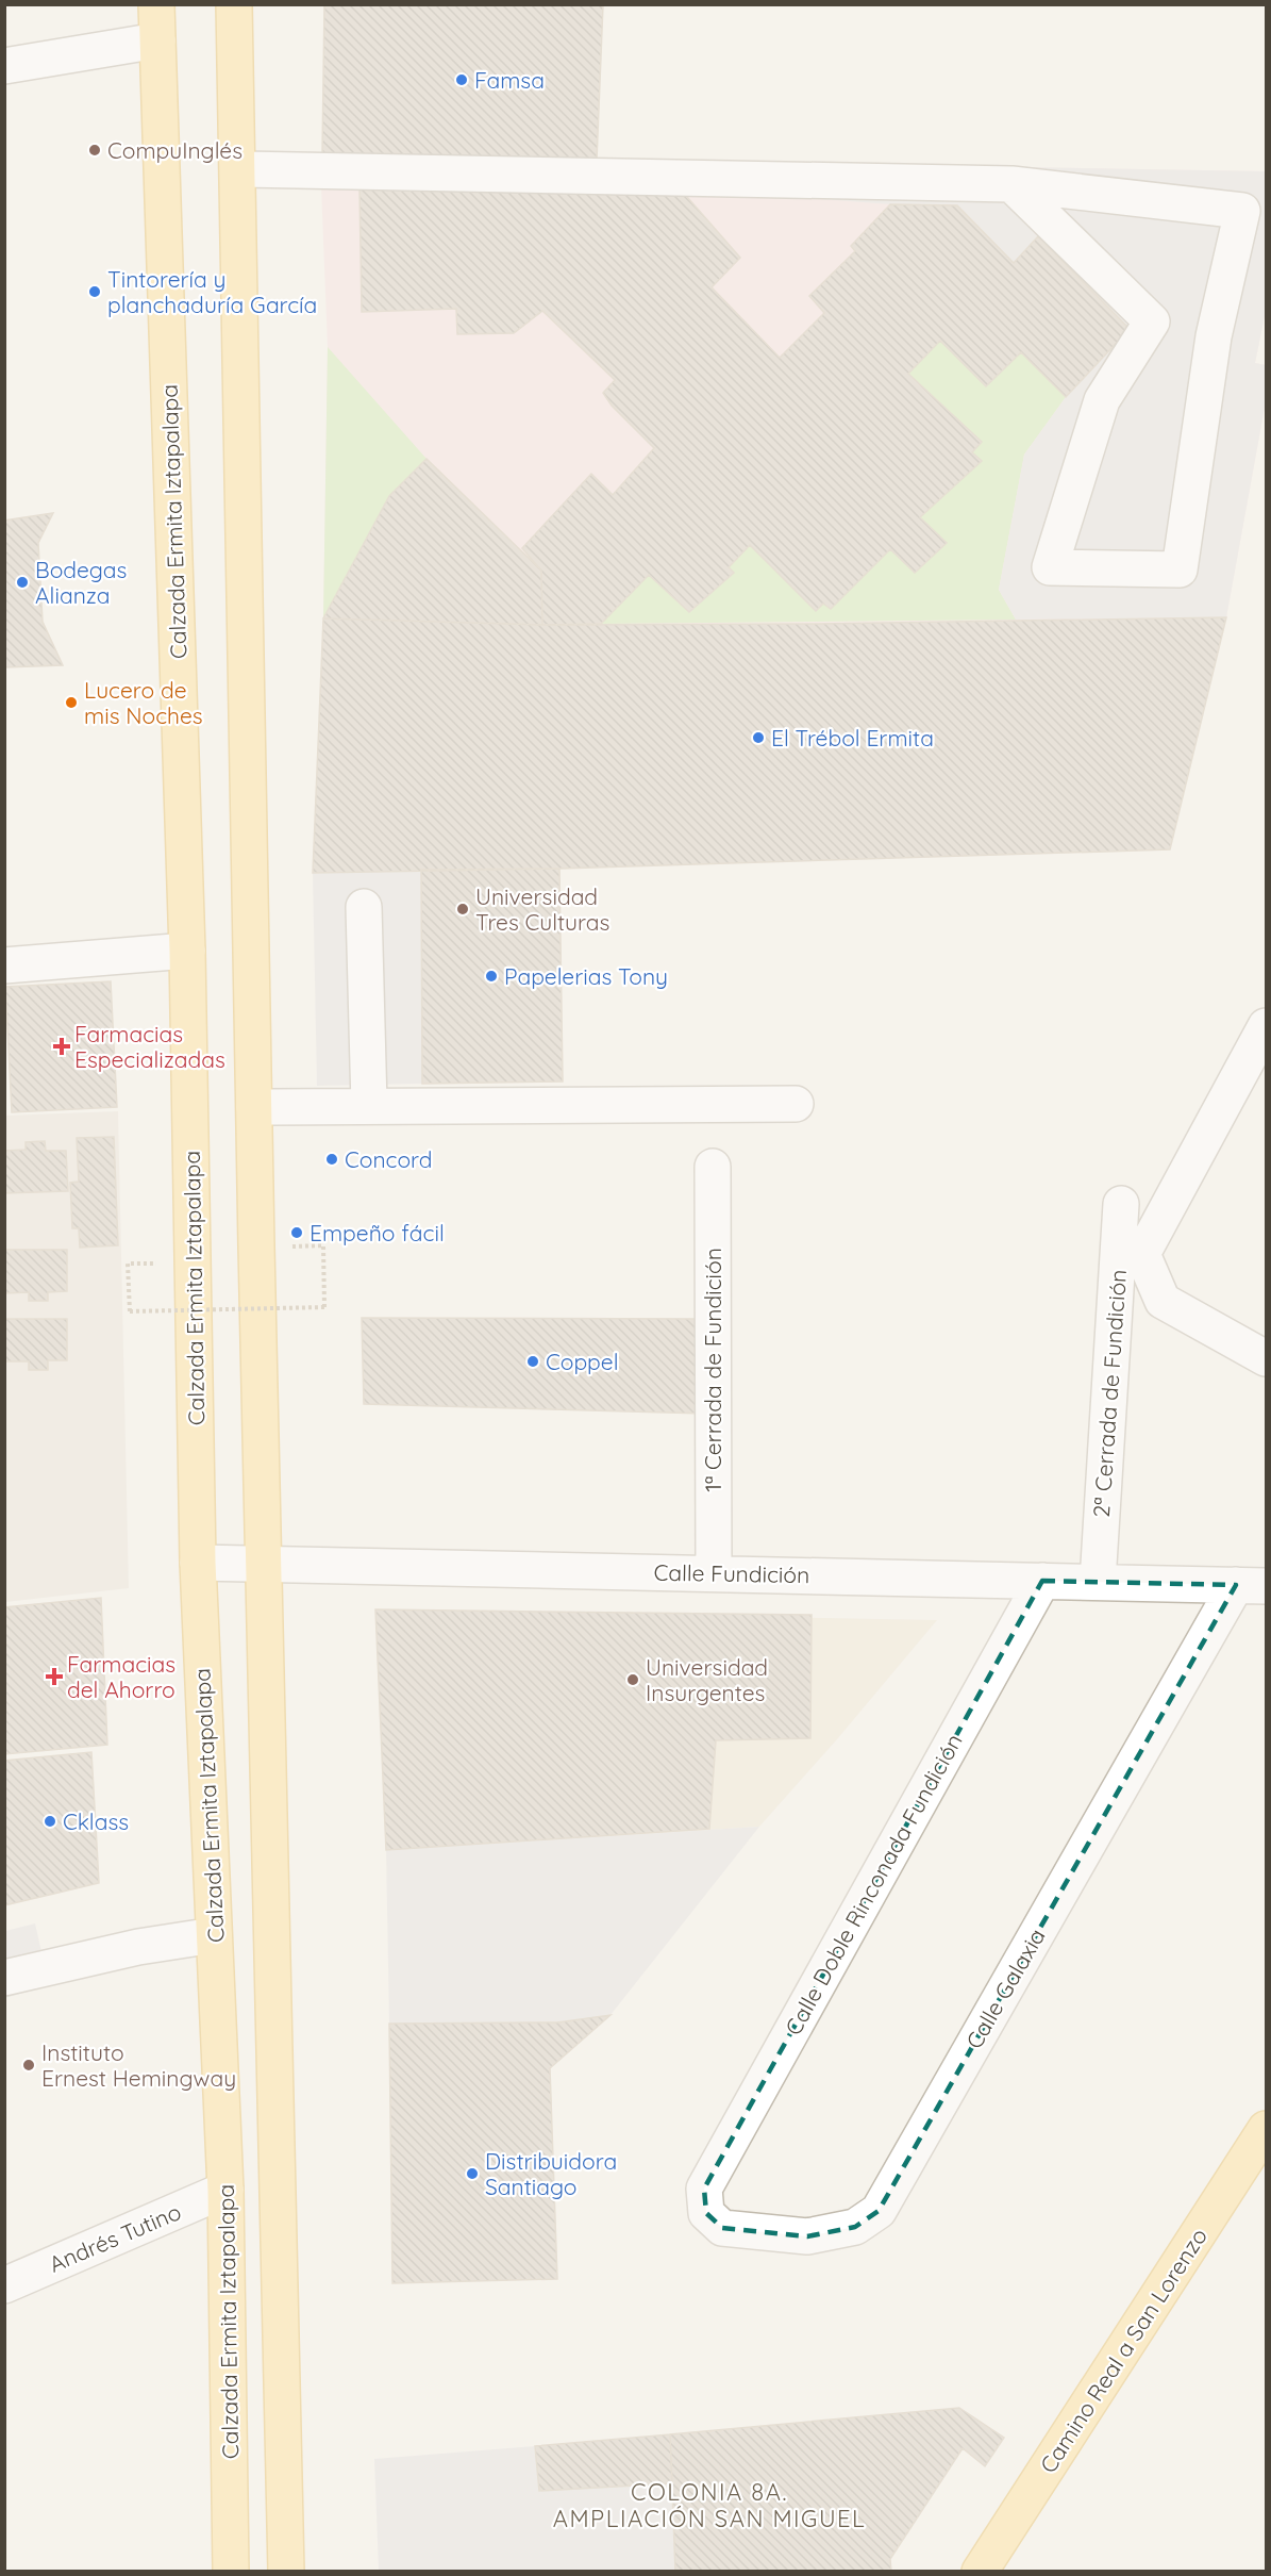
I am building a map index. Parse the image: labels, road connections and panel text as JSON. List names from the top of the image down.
{
  "streets": {
    "main road": ["Calzada Ermita Iztapalapa", "Camino Real a San Lorenzo"],
    "street": [
      "1ª Cerrada de Fundición",
      "2ª Cerrada de Fundición",
      "Calle Fundición",
      "Calle Doble Rinconada Fundición",
      "Calle Galaxia",
      "Andrés Tutino"
    ]
  },
  "crossings": [
    ["Calzada Ermita Iztapalapa", "Calle Fundición"],
    ["Calzada Ermita Iztapalapa", "Andrés Tutino"],
    ["1ª Cerrada de Fundición", "Calle Fundición"],
    ["2ª Cerrada de Fundición", "Calle Fundición"],
    ["Calle Fundición", "Calle Doble Rinconada Fundición"],
    ["Calle Fundición", "Calle Galaxia"],
    ["Calle Doble Rinconada Fundición", "Calle Galaxia"]
  ],
  "districts": ["COLONIA 8A. AMPLIACIÓN SAN MIGUEL"],
  "places": {
    "other": [
      "Famsa",
      "CompuInglés",
      "Tintorería y planchaduría García",
      "Bodegas Alianza",
      "Lucero de mis Noches",
      "El Trébol Ermita",
      "Universidad Tres Culturas",
      "Papelerias Tony",
      "Concord",
      "Empeño fácil",
      "Coppel",
      "Universidad Insurgentes",
      "Cklass",
      "Instituto Ernest Hemingway",
      "Distribuidora Santiago"
    ],
    "health": ["Farmacias Especializadas", "Farmacias del Ahorro"]
  }
}
